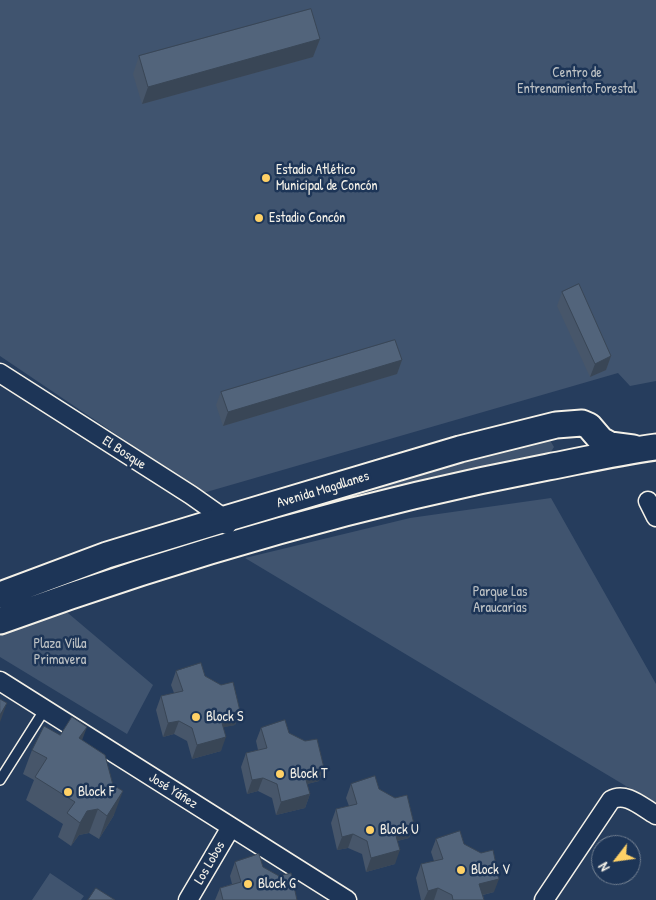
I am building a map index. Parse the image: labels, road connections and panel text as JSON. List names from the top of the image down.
{
  "streets": {
    "main road": ["Avenida Magallanes"],
    "street": ["El Bosque", "José Yáñez", "Los Lobos"]
  },
  "crossings": [
    ["El Bosque", "Avenida Magallanes"],
    ["José Yáñez", "Los Lobos"]
  ],
  "parks": ["Centro de Entrenamiento Forestal", "Parque Las Araucarias", "Plaza Villa Primavera"],
  "places": [
    "Estadio Atlético Municipal de Concón",
    "Estadio Concón",
    "Block S",
    "Block T",
    "Block F",
    "Block U",
    "Block V",
    "Block G"
  ],
  "north": "bottom left"
}
